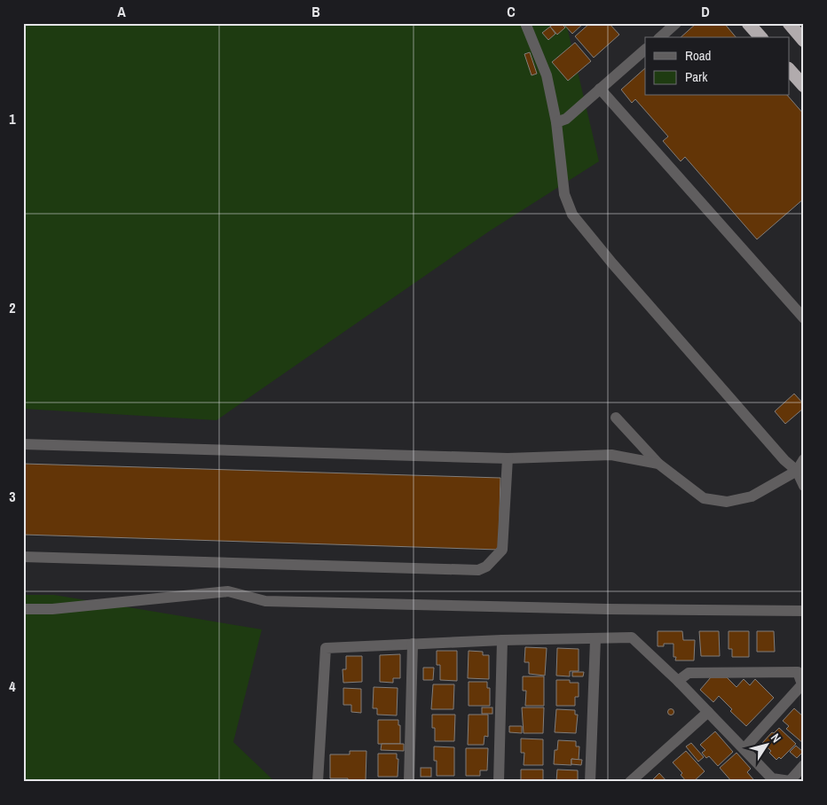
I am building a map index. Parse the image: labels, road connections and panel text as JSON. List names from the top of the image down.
{
  "legend": ["Road", "Park"],
  "north": "top right",
  "grid": {
    "columns": [
      "A",
      "B",
      "C",
      "D"
    ],
    "rows": [
      "1",
      "2",
      "3",
      "4"
    ]
  }
}
